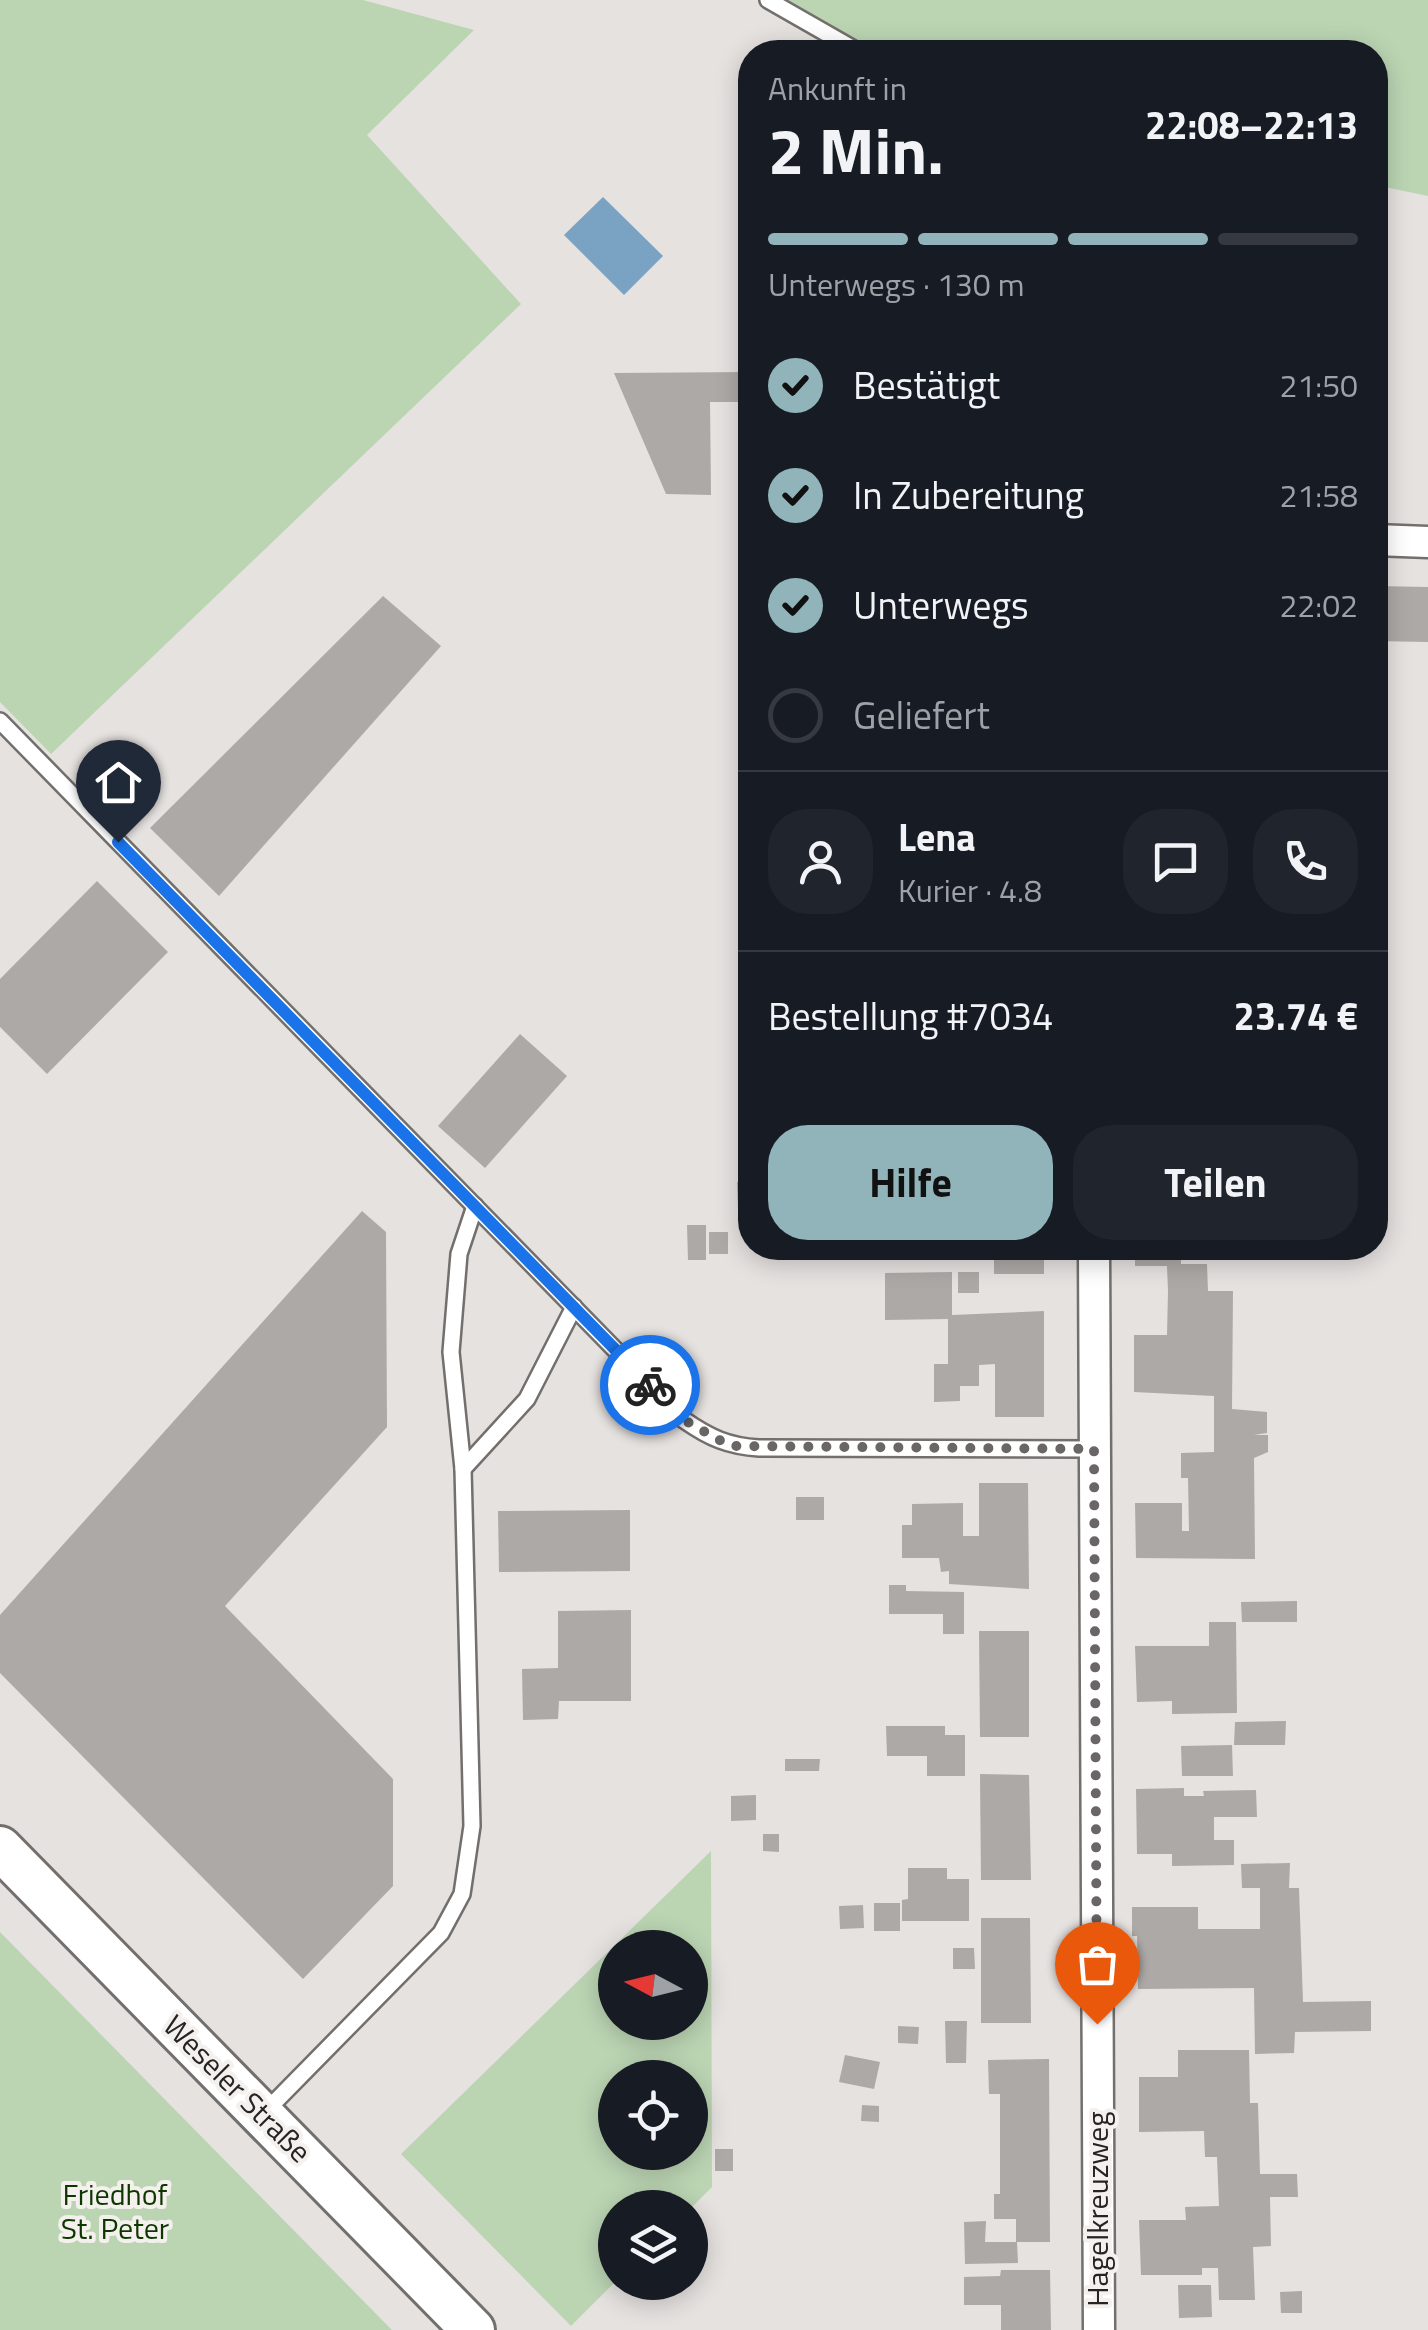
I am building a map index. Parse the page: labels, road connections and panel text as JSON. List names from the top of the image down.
{
  "streets": {
    "street": ["Weseler Straße", "Hagelkreuzweg"]
  },
  "parks": ["Friedhof St. Peter"],
  "north": "left",
  "page": {
    "heading": ["2 Min.", "Ankunft in", "22:08–22:13"],
    "panel": [
      "Lena",
      "Kurier · 4.8",
      "Bestellung #7034",
      "23.74 €"
    ],
    "bar": "Unterwegs · 130 m",
    "list": [
      ["Bestätigt", "21:50"],
      ["In Zubereitung", "21:58"],
      ["Unterwegs", "22:02"],
      "Geliefert"
    ],
    "buttons": ["Hilfe", "Teilen"]
  }
}
